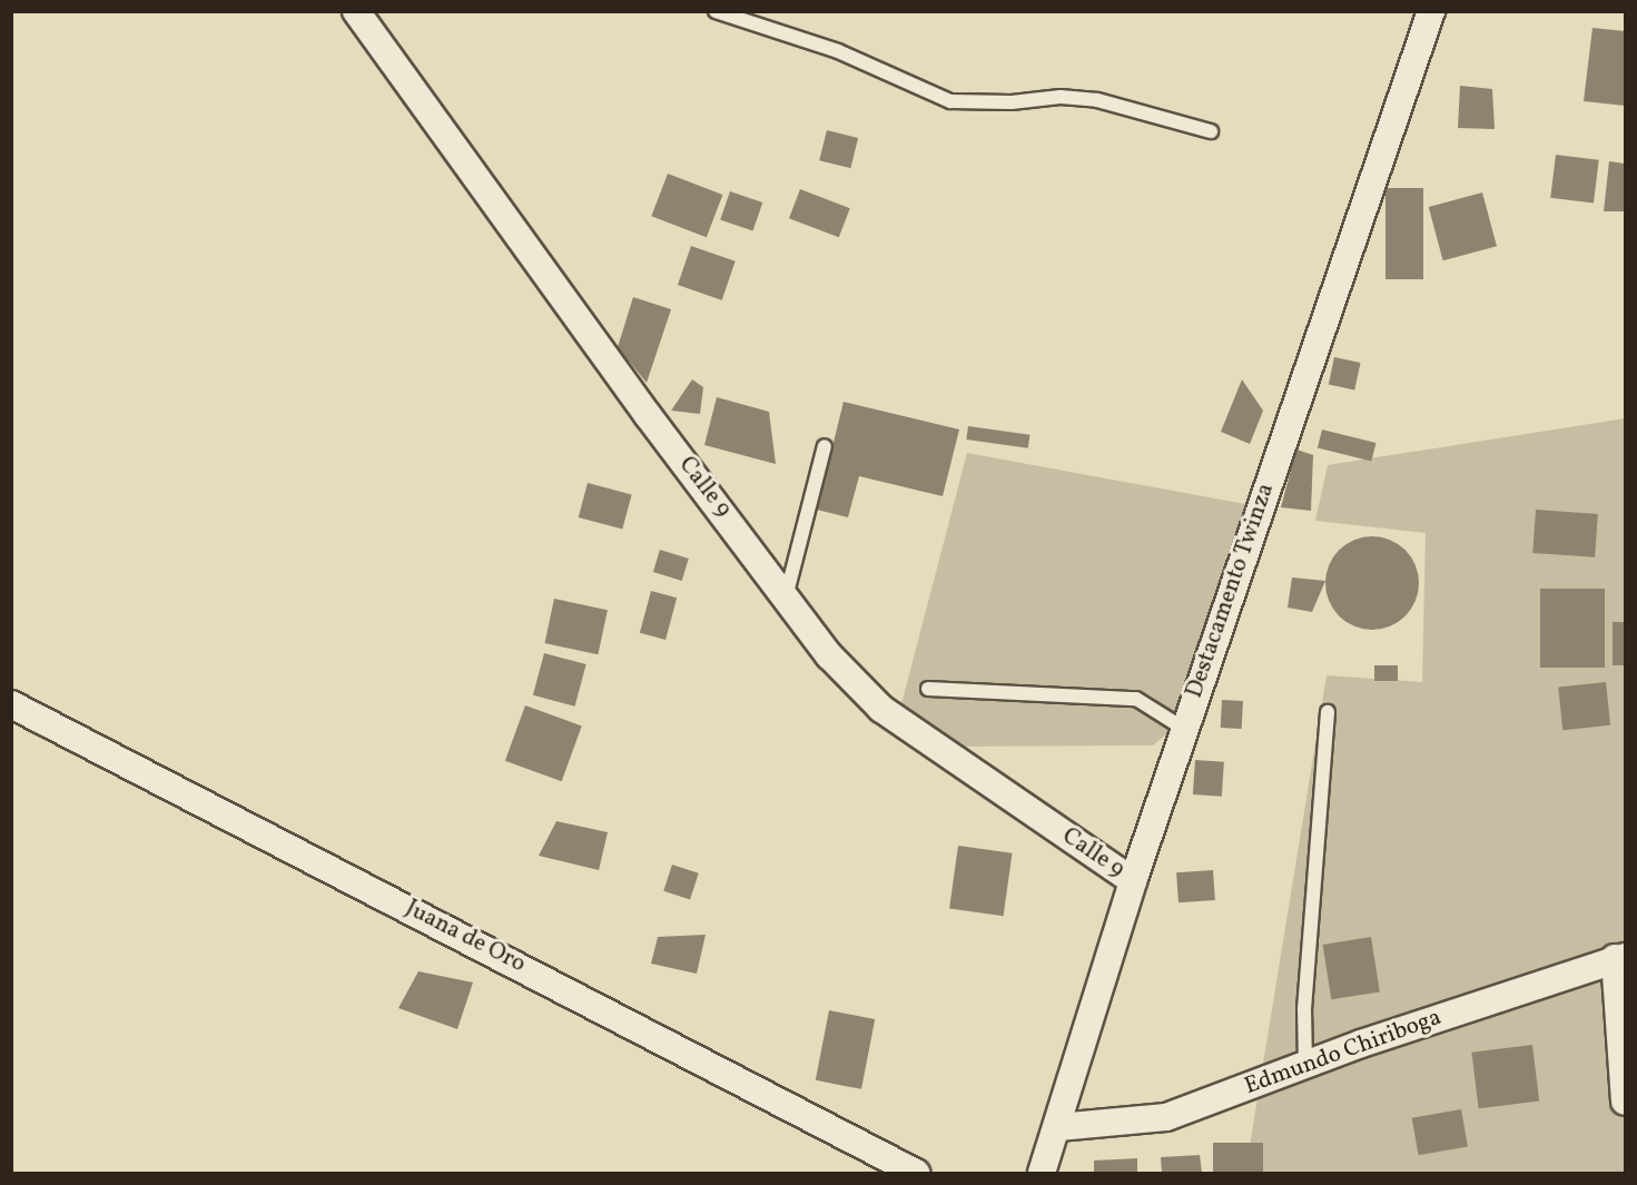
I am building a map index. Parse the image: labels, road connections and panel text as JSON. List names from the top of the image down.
{
  "streets": {
    "street": [
      "Calle 9",
      "Destacamento Twinza",
      "Juana de Oro",
      "Edmundo Chiriboga"
    ]
  },
  "crossings": [
    ["Calle 9", "Destacamento Twinza"],
    ["Destacamento Twinza", "Edmundo Chiriboga"]
  ]
}
